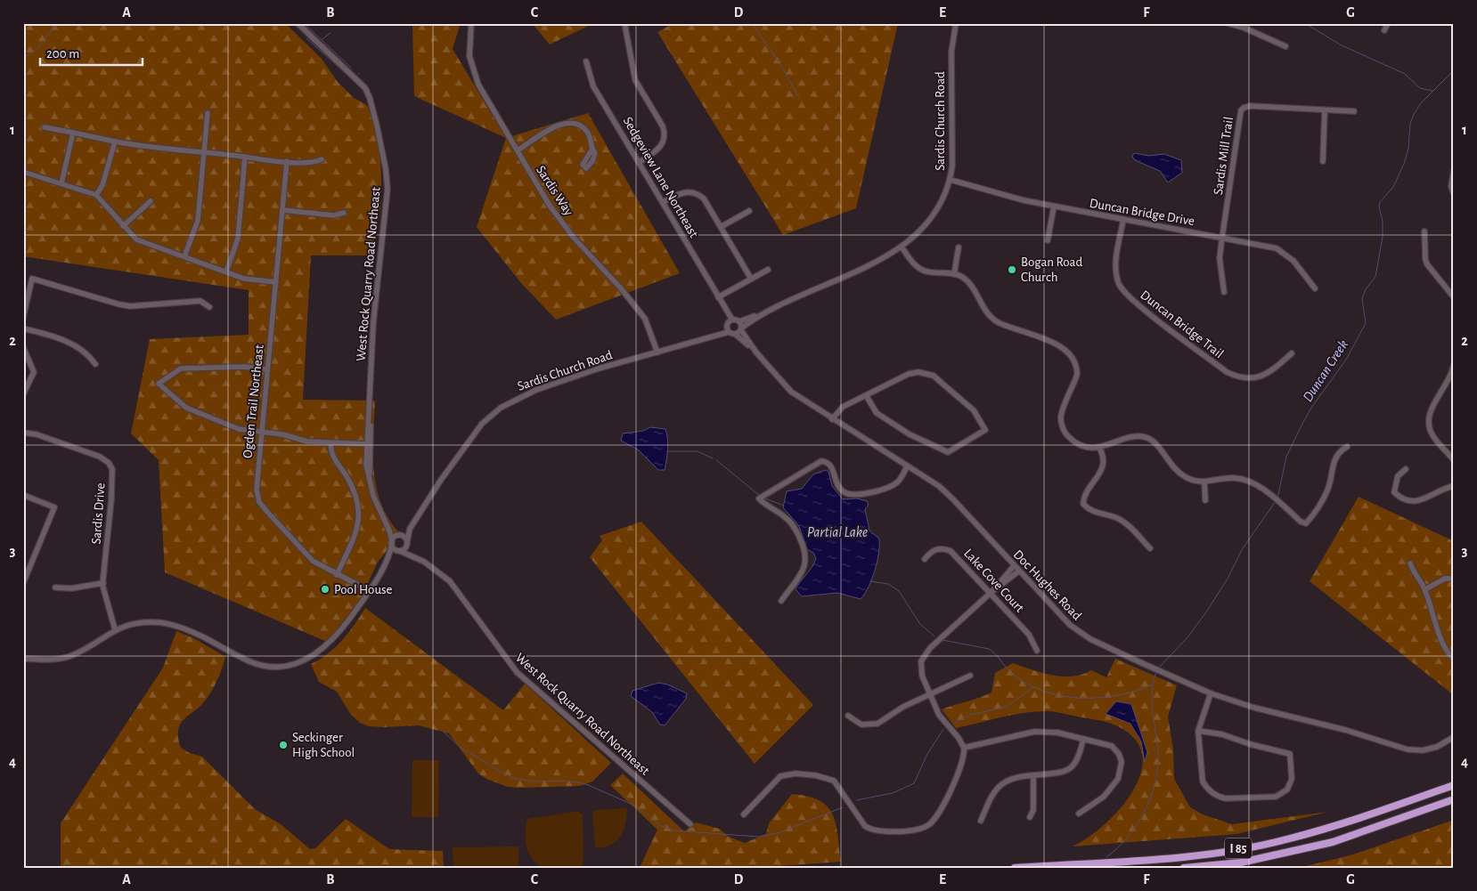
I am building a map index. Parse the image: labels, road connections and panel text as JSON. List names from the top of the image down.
{
  "streets": {
    "highway": ["I 85"],
    "street": [
      "Sardis Church Road",
      "Sardis Mill Trail",
      "Sedgeview Lane Northeast",
      "Sardis Way",
      "Duncan Bridge Drive",
      "West Rock Quarry Road Northeast",
      "Duncan Bridge Trail",
      "Ogden Trail Northeast",
      "Sardis Drive",
      "Lake Cove Court",
      "Doc Hughes Road"
    ]
  },
  "crossings": [
    ["Sardis Church Road", "Sedgeview Lane Northeast"],
    ["Sardis Church Road", "Sardis Way"],
    ["Sardis Church Road", "Duncan Bridge Drive"],
    ["Sardis Church Road", "West Rock Quarry Road Northeast"],
    ["Sardis Church Road", "Doc Hughes Road"],
    ["Sardis Mill Trail", "Duncan Bridge Drive"],
    ["Duncan Bridge Drive", "Duncan Bridge Trail"]
  ],
  "water": ["Duncan Creek", "Partial Lake"],
  "places": ["Bogan Road Church", "Pool House", "Seckinger High School"],
  "scale_bar": "200 m",
  "grid": {
    "columns": [
      "A",
      "B",
      "C",
      "D",
      "E",
      "F",
      "G"
    ],
    "rows": [
      "1",
      "2",
      "3",
      "4"
    ]
  }
}
